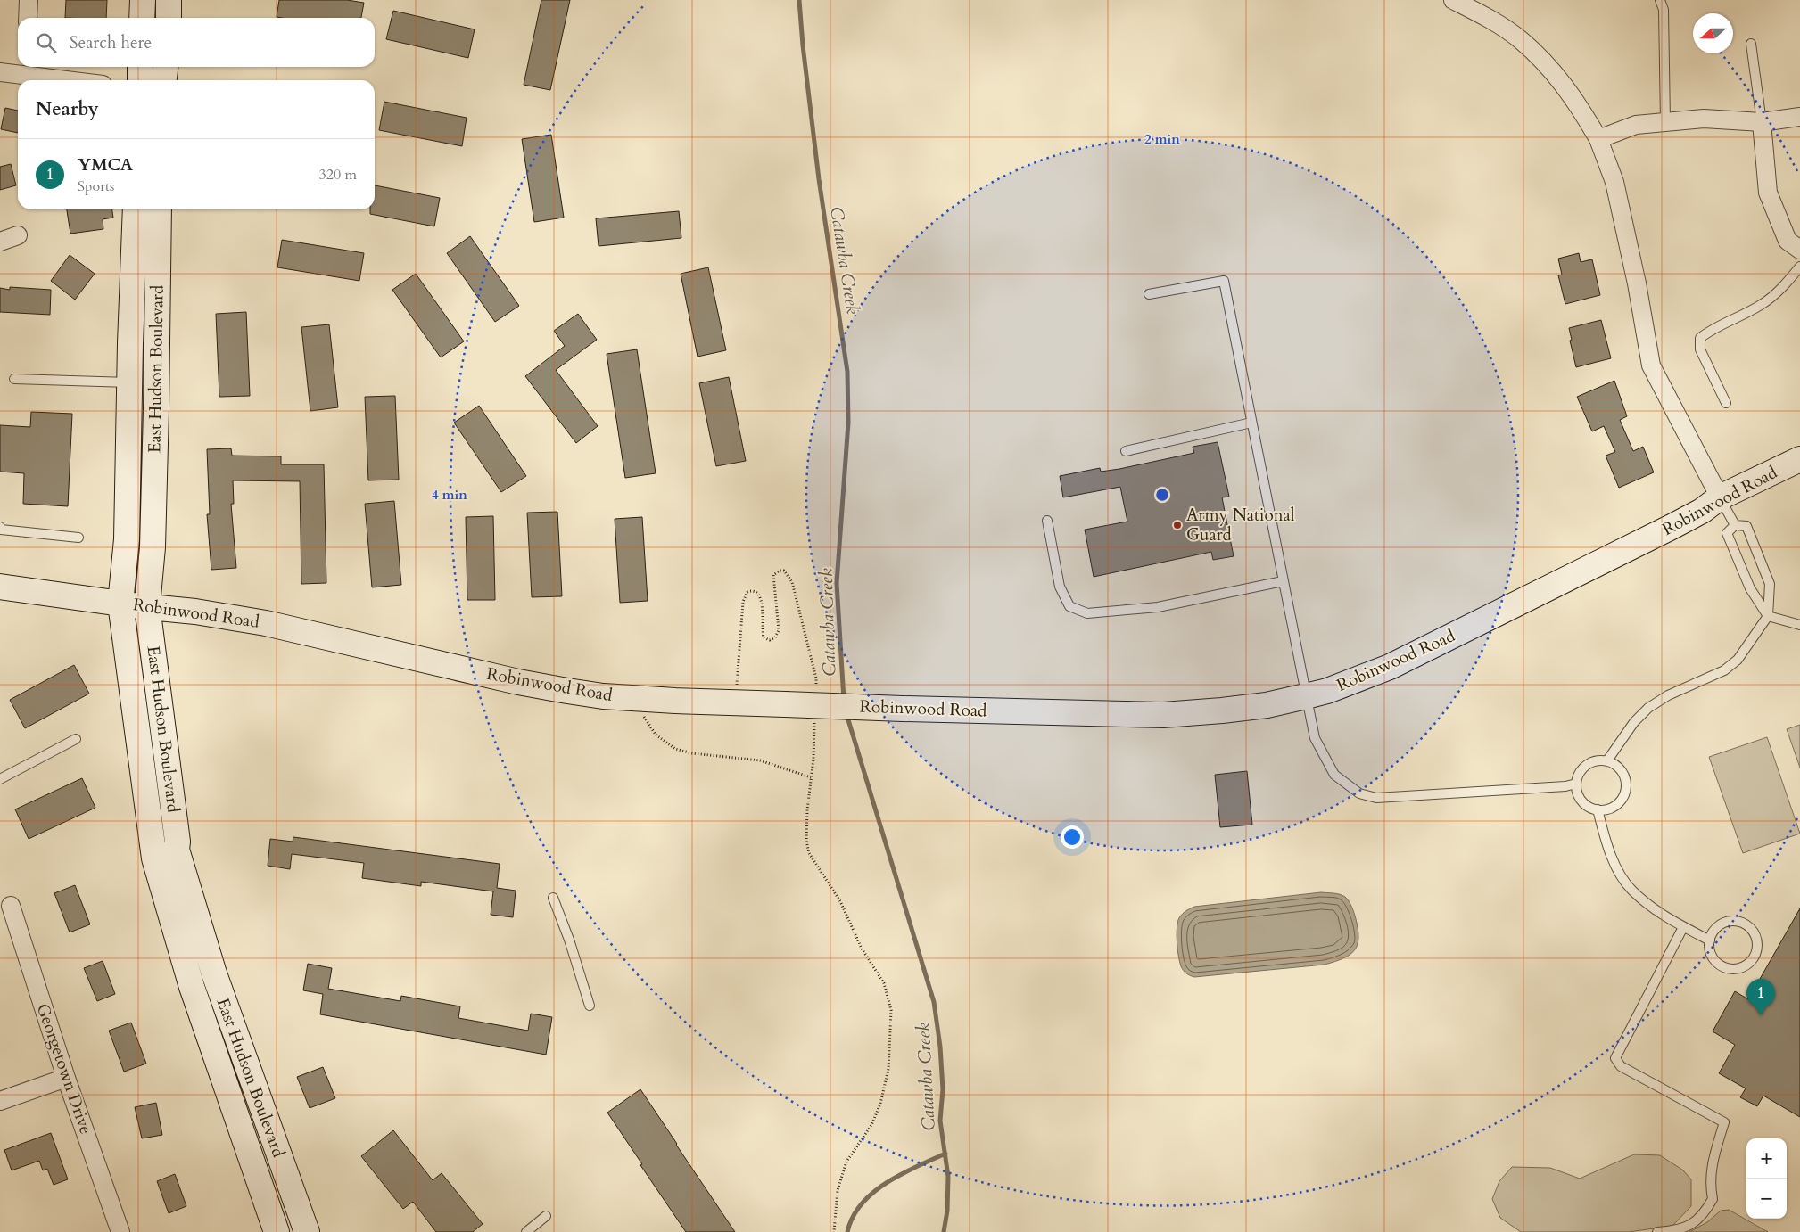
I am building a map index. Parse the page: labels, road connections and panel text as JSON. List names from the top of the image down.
{
  "streets": {
    "main road": ["East Hudson Boulevard", "Robinwood Road"],
    "street": ["Georgetown Drive"]
  },
  "crossings": [
    ["East Hudson Boulevard", "Robinwood Road"]
  ],
  "water": ["Catawba Creek"],
  "places": ["Army National Guard"],
  "north": "left",
  "page": {
    "search": "Search here",
    "heading": "Nearby",
    "list": [
      {
        "mark": "1",
        "name": "YMCA",
        "note": "Sports",
        "value": "320 m"
      }
    ],
    "pins": "1",
    "map_buttons": ["+", "−"]
  },
  "rings": ["2 min", "4 min"]
}
